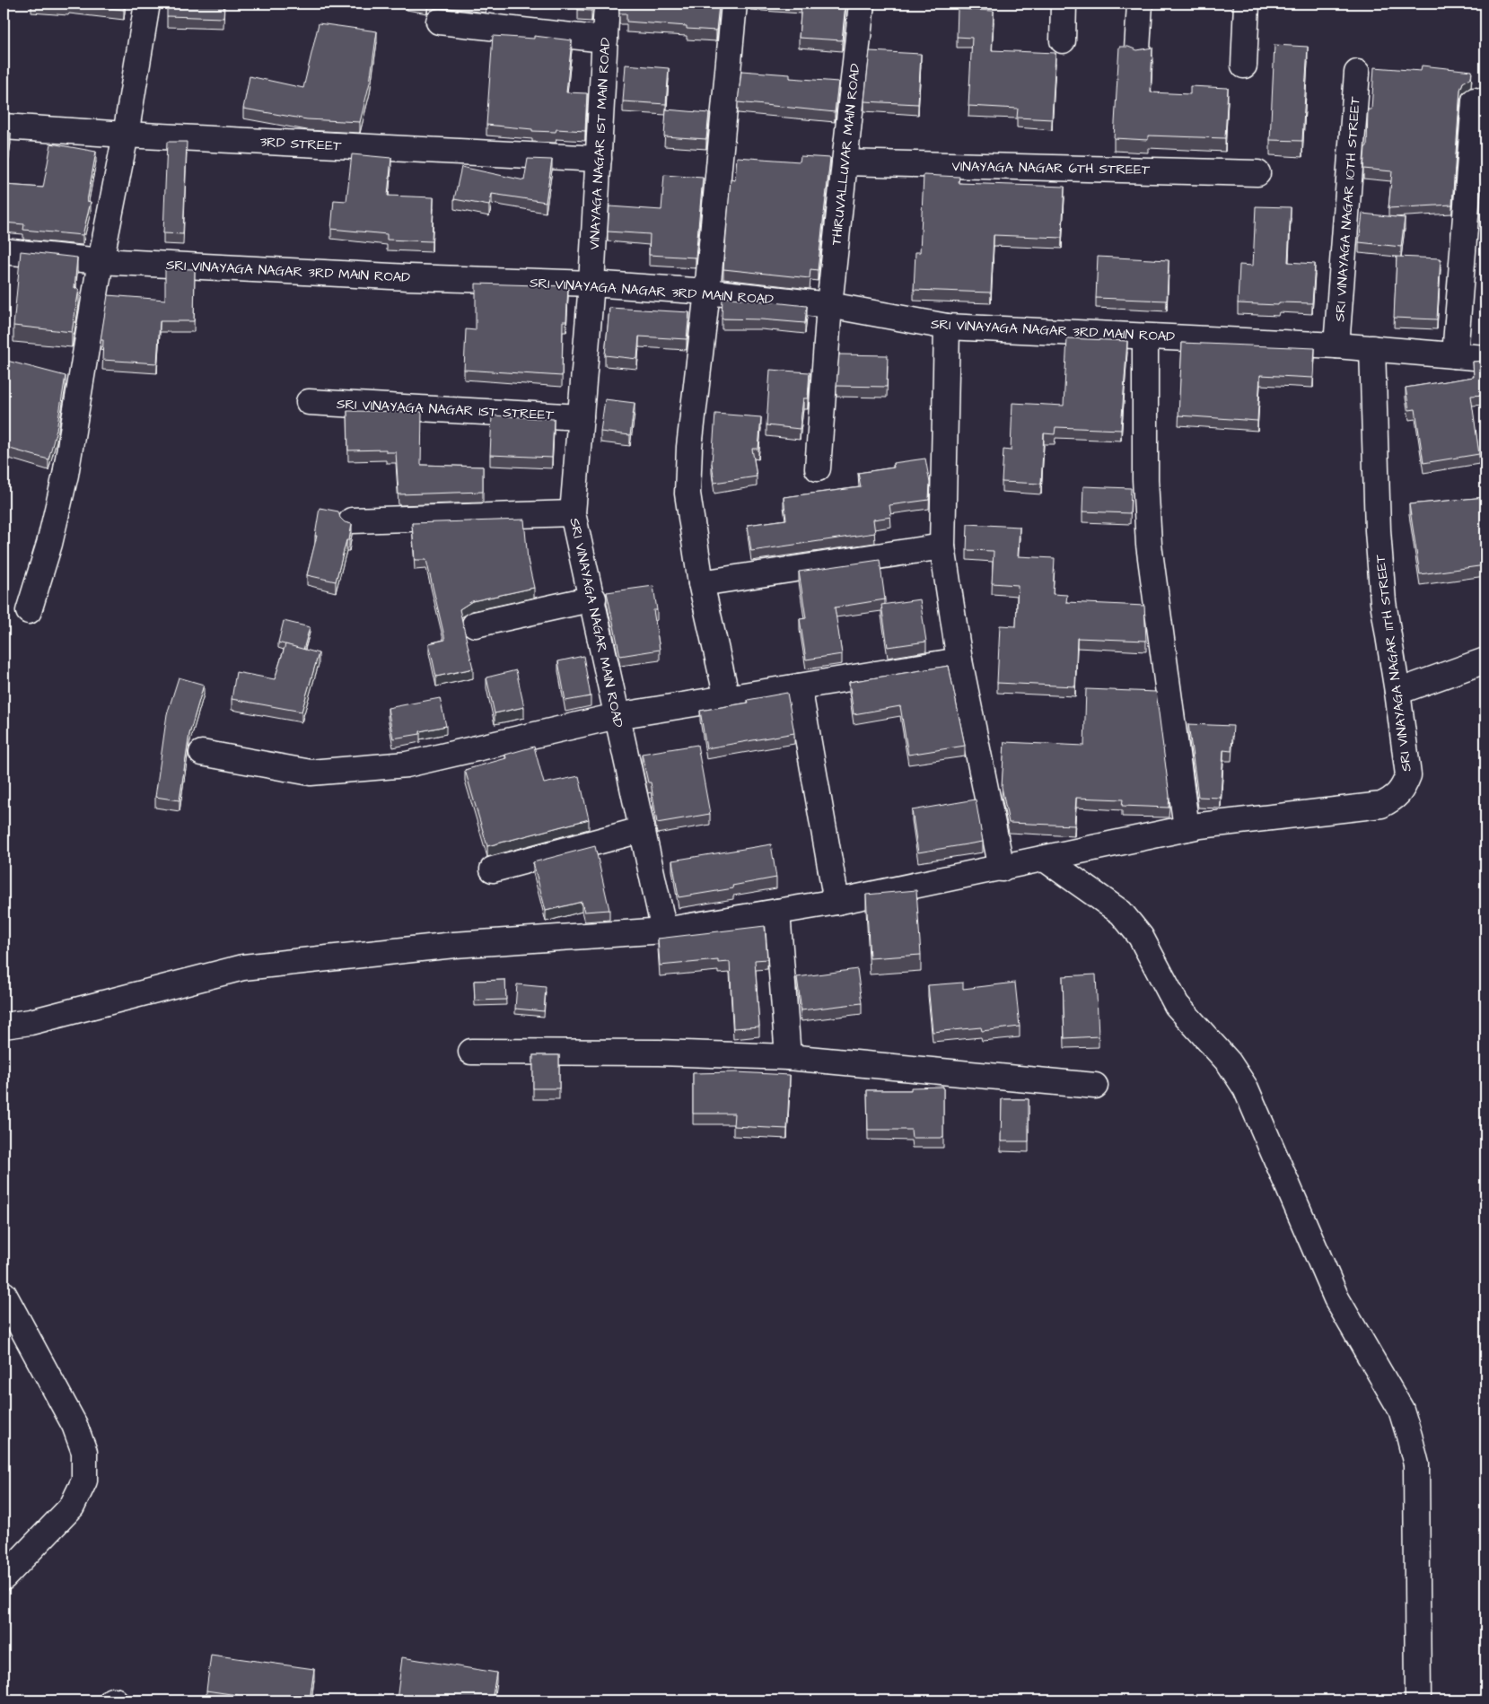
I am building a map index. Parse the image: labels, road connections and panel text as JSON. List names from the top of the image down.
{
  "streets": {
    "street": [
      "3RD STREET",
      "VINAYAGA NAGAR 1ST MAIN ROAD",
      "THIRUVALLUVAR MAIN ROAD",
      "VINAYAGA NAGAR 6TH STREET",
      "SRI VINAYAGA NAGAR 10TH STREET",
      "SRI VINAYAGA NAGAR 3RD MAIN ROAD",
      "SRI VINAYAGA NAGAR 1ST STREET",
      "SRI VINAYAGA NAGAR MAIN ROAD",
      "SRI VINAYAGA NAGAR 11TH STREET"
    ]
  },
  "crossings": [
    ["3RD STREET", "VINAYAGA NAGAR 1ST MAIN ROAD"],
    ["VINAYAGA NAGAR 1ST MAIN ROAD", "SRI VINAYAGA NAGAR 3RD MAIN ROAD"],
    ["VINAYAGA NAGAR 1ST MAIN ROAD", "SRI VINAYAGA NAGAR MAIN ROAD"],
    ["THIRUVALLUVAR MAIN ROAD", "VINAYAGA NAGAR 6TH STREET"],
    ["THIRUVALLUVAR MAIN ROAD", "SRI VINAYAGA NAGAR 3RD MAIN ROAD"],
    ["SRI VINAYAGA NAGAR 10TH STREET", "SRI VINAYAGA NAGAR 3RD MAIN ROAD"],
    ["SRI VINAYAGA NAGAR 3RD MAIN ROAD", "SRI VINAYAGA NAGAR MAIN ROAD"],
    ["SRI VINAYAGA NAGAR 3RD MAIN ROAD", "SRI VINAYAGA NAGAR 11TH STREET"],
    ["SRI VINAYAGA NAGAR 1ST STREET", "SRI VINAYAGA NAGAR MAIN ROAD"]
  ]
}
